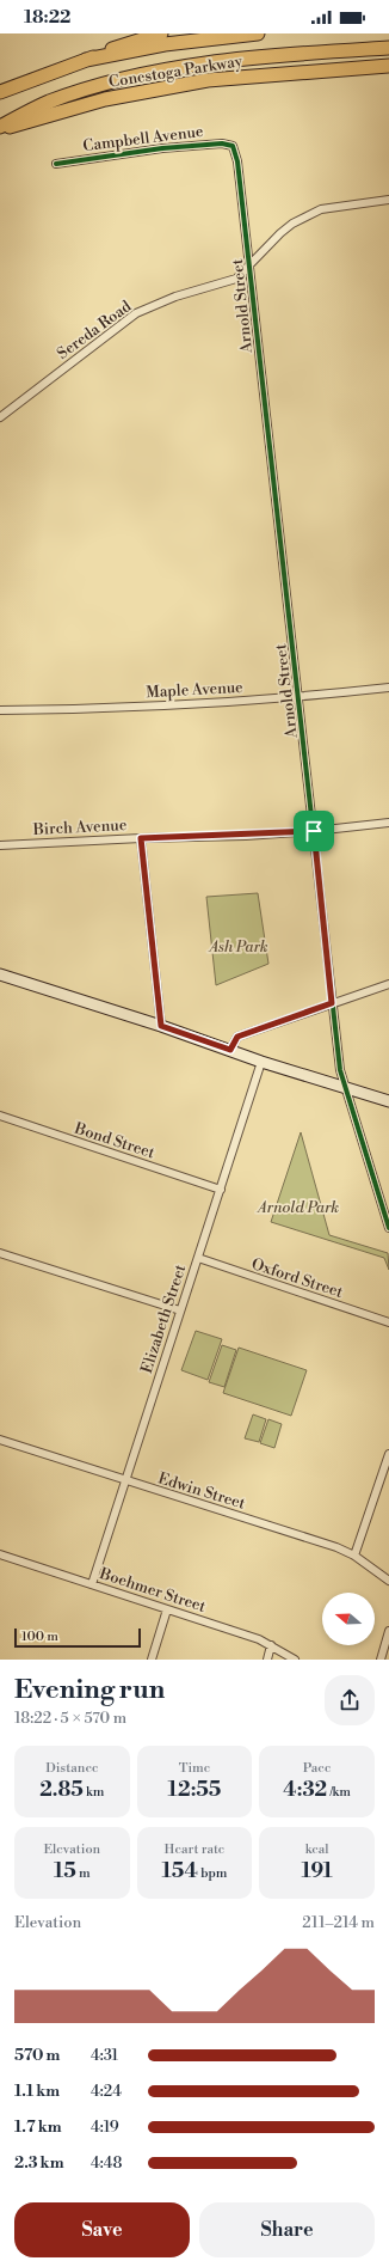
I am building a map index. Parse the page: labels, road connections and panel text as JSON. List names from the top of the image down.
{
  "streets": {
    "highway": ["Conestoga Parkway"],
    "street": [
      "Campbell Avenue",
      "Arnold Street",
      "Sereda Road",
      "Maple Avenue",
      "Birch Avenue",
      "Bond Street",
      "Oxford Street",
      "Elizabeth Street",
      "Edwin Street",
      "Boehmer Street"
    ]
  },
  "crossings": [
    ["Campbell Avenue", "Arnold Street"],
    ["Arnold Street", "Sereda Road"],
    ["Arnold Street", "Maple Avenue"],
    ["Arnold Street", "Birch Avenue"],
    ["Bond Street", "Elizabeth Street"],
    ["Oxford Street", "Elizabeth Street"],
    ["Elizabeth Street", "Edwin Street"],
    ["Elizabeth Street", "Boehmer Street"]
  ],
  "parks": ["Ash Park", "Arnold Park"],
  "scale_bar": "100 m",
  "north": "left",
  "page": {
    "status": "18:22",
    "scale": "100 m",
    "heading": ["Evening run", "18:22 · 5 × 570 m"],
    "stats": [
      ["Distance", "2.85 km"],
      ["Time", "12:55"],
      ["Pace", "4:32 /km"],
      ["Elevation", "15 m"],
      ["Heart rate", "154 bpm"],
      ["kcal", "191"]
    ],
    "chart": ["Elevation", "211–214 m"],
    "list": [
      {
        "name": "570 m",
        "note": "4:31"
      },
      {
        "name": "1.1 km",
        "note": "4:24"
      },
      {
        "name": "1.7 km",
        "note": "4:19"
      },
      {
        "name": "2.3 km",
        "note": "4:48"
      }
    ],
    "buttons": ["Save", "Share"]
  }
}
